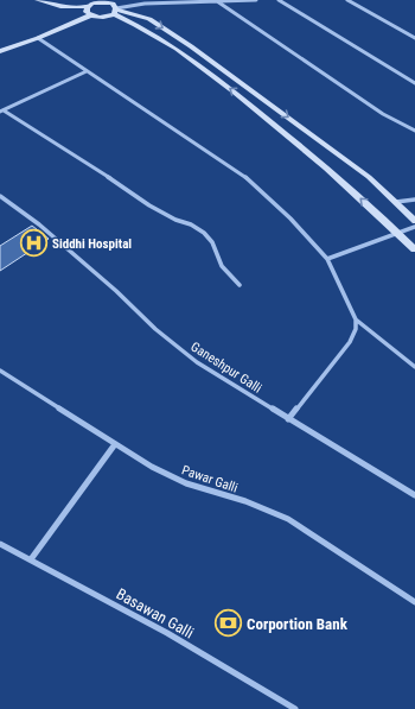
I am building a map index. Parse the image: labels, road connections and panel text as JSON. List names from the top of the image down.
{
  "streets": {
    "street": ["Ganeshpur Galli", "Pawar Galli", "Basawan Galli"]
  },
  "places": {
    "hospital": ["Siddhi Hospital"],
    "bank": ["Corportion Bank"]
  }
}
